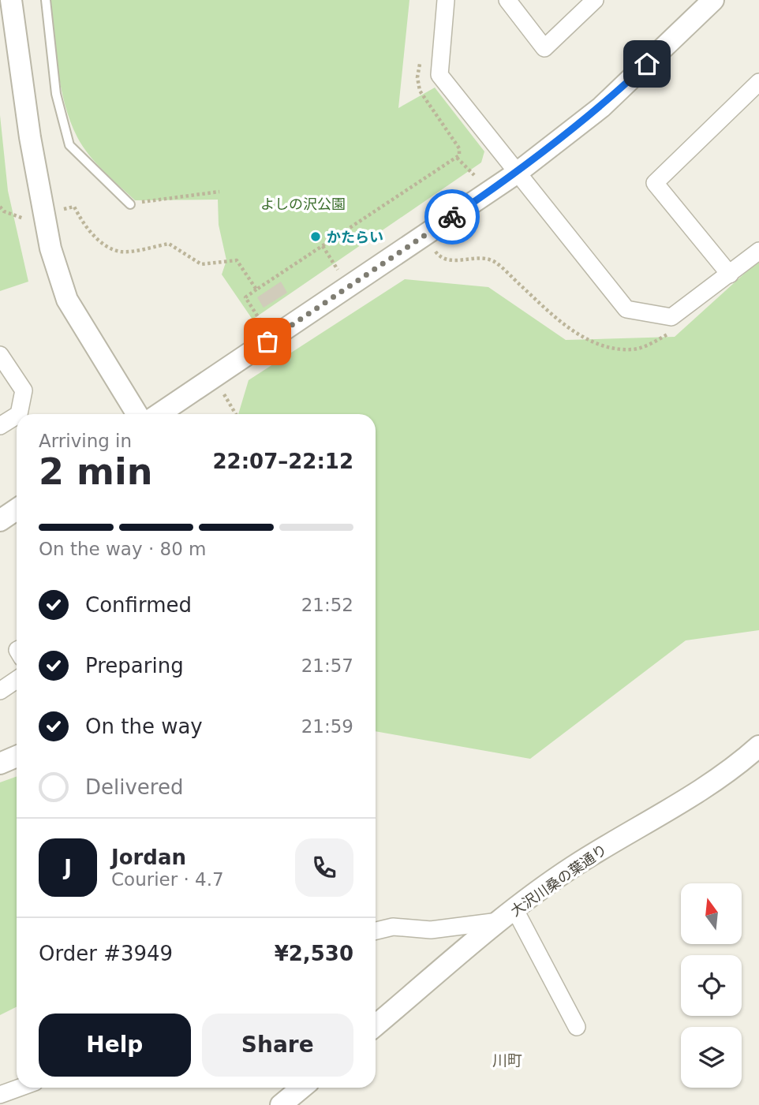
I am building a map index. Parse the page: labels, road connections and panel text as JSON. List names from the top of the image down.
{
  "streets": {
    "street": ["大沢川桑の葉通り"]
  },
  "districts": ["川町"],
  "parks": ["よしの沢公園"],
  "places": ["かたらい"],
  "north": "top",
  "page": {
    "heading": ["2 min", "Arriving in", "22:07–22:12"],
    "panel": [
      "Jordan",
      "Courier · 4.7",
      "Order #3949",
      "¥2,530"
    ],
    "bar": "On the way · 80 m",
    "list": [
      ["Confirmed", "21:52"],
      ["Preparing", "21:57"],
      ["On the way", "21:59"],
      "Delivered"
    ],
    "round": "J",
    "buttons": ["Help", "Share"]
  }
}
